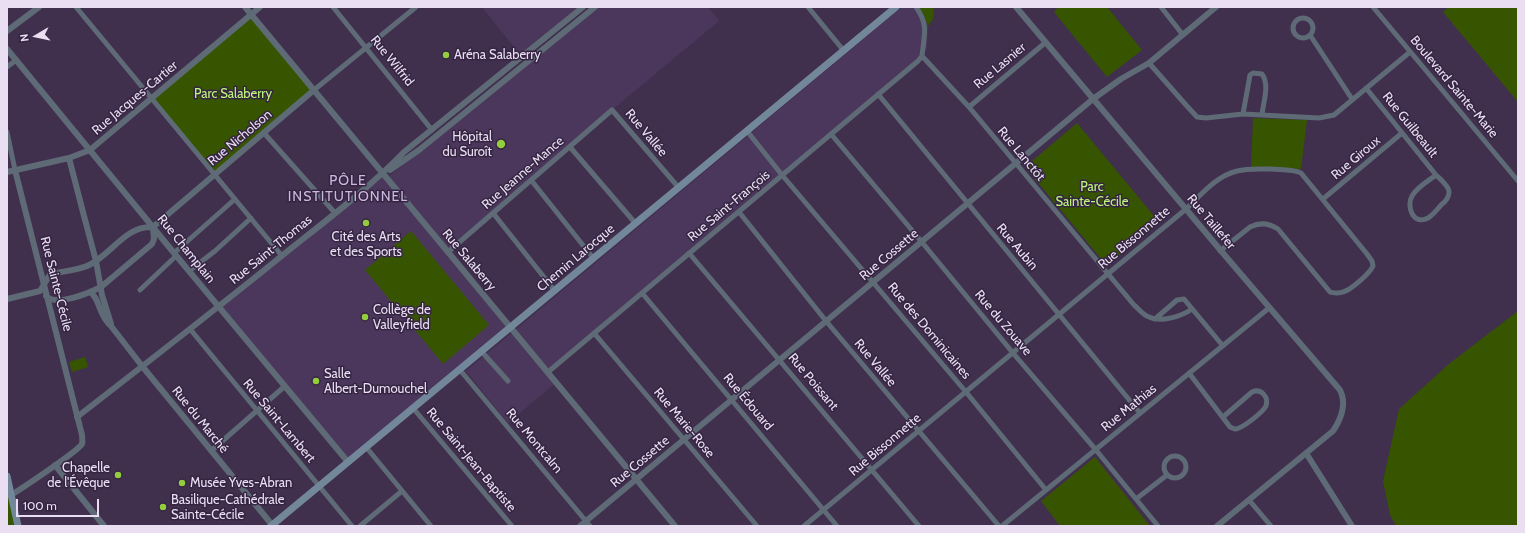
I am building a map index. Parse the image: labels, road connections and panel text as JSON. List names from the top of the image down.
{
  "streets": {
    "main road": ["Chemin Larocque"],
    "street": [
      "Rue Wilfrid",
      "Rue Lasnier",
      "Boulevard Sainte-Marie",
      "Rue Jacques-Cartier",
      "Rue Guilbeault",
      "Rue Vallée",
      "Rue Nicholson",
      "Rue Lanctôt",
      "Rue Giroux",
      "Rue Jeanne-Mance",
      "Rue Saint-François",
      "Rue Taillefer",
      "Rue Bissonnette",
      "Rue Aubin",
      "Rue Champlain",
      "Rue Saint-Thomas",
      "Rue Cossette",
      "Rue Salaberry",
      "Rue Sainte-Cécile",
      "Rue du Zouave",
      "Rue des Dominicaines",
      "Rue Poissant",
      "Rue Édouard",
      "Rue Mathias",
      "Rue du Marché",
      "Rue Saint-Lambert",
      "Rue Marie-Rose",
      "Rue Montcalm",
      "Rue Saint-Jean-Baptiste"
    ]
  },
  "crossings": [
    ["Rue Wilfrid", "Rue Nicholson"],
    ["Rue Wilfrid", "Rue Saint-Thomas"],
    ["Rue Lasnier", "Rue Lanctôt"],
    ["Rue Lasnier", "Rue Taillefer"],
    ["Rue Jacques-Cartier", "Rue Champlain"],
    ["Rue Jacques-Cartier", "Rue Salaberry"],
    ["Rue Jacques-Cartier", "Rue Sainte-Cécile"],
    ["Rue Jacques-Cartier", "Rue du Marché"],
    ["Rue Guilbeault", "Rue Giroux"],
    ["Rue Vallée", "Rue Jeanne-Mance"],
    ["Rue Vallée", "Rue Saint-François"],
    ["Rue Vallée", "Rue Bissonnette"],
    ["Rue Vallée", "Rue Cossette"],
    ["Rue Vallée", "Chemin Larocque"],
    ["Rue Nicholson", "Rue Champlain"],
    ["Rue Nicholson", "Rue Salaberry"],
    ["Rue Nicholson", "Rue Sainte-Cécile"],
    ["Rue Nicholson", "Rue du Marché"],
    ["Rue Lanctôt", "Rue Saint-François"],
    ["Rue Lanctôt", "Rue Bissonnette"],
    ["Rue Lanctôt", "Rue Cossette"],
    ["Rue Giroux", "Rue Bissonnette"],
    ["Rue Jeanne-Mance", "Rue Salaberry"],
    ["Rue Saint-François", "Rue Aubin"],
    ["Rue Saint-François", "Rue Salaberry"],
    ["Rue Saint-François", "Rue du Zouave"],
    ["Rue Saint-François", "Rue des Dominicaines"],
    ["Rue Saint-François", "Rue Poissant"],
    ["Rue Saint-François", "Rue Édouard"],
    ["Rue Saint-François", "Rue Marie-Rose"],
    ["Rue Taillefer", "Rue Bissonnette"],
    ["Rue Taillefer", "Rue Cossette"],
    ["Rue Taillefer", "Rue Mathias"],
    ["Rue Bissonnette", "Rue Aubin"],
    ["Rue Bissonnette", "Rue du Zouave"],
    ["Rue Bissonnette", "Rue des Dominicaines"],
    ["Rue Bissonnette", "Rue Poissant"],
    ["Rue Bissonnette", "Rue Édouard"],
    ["Rue Aubin", "Rue Cossette"],
    ["Rue Aubin", "Rue Mathias"],
    ["Rue Champlain", "Rue Saint-Thomas"],
    ["Rue Champlain", "Chemin Larocque"],
    ["Rue Saint-Thomas", "Rue Salaberry"],
    ["Rue Saint-Thomas", "Rue Sainte-Cécile"],
    ["Rue Saint-Thomas", "Rue du Marché"],
    ["Rue Saint-Thomas", "Rue Saint-Lambert"],
    ["Rue Cossette", "Rue Salaberry"],
    ["Rue Cossette", "Rue du Zouave"],
    ["Rue Cossette", "Rue des Dominicaines"],
    ["Rue Cossette", "Rue Poissant"],
    ["Rue Cossette", "Rue Édouard"],
    ["Rue Cossette", "Rue Marie-Rose"],
    ["Rue Cossette", "Rue Montcalm"],
    ["Chemin Larocque", "Rue Salaberry"],
    ["Chemin Larocque", "Rue des Dominicaines"],
    ["Chemin Larocque", "Rue du Marché"],
    ["Chemin Larocque", "Rue Saint-Lambert"],
    ["Chemin Larocque", "Rue Montcalm"],
    ["Chemin Larocque", "Rue Saint-Jean-Baptiste"],
    ["Rue du Zouave", "Rue Mathias"],
    ["Rue des Dominicaines", "Rue Mathias"]
  ],
  "districts": ["PÔLE INSTITUTIONNEL"],
  "parks": ["Parc Salaberry", "Parc Sainte-Cécile"],
  "places": [
    "Aréna Salaberry",
    "Hôpital du Suroît",
    "Cité des Arts et des Sports",
    "Collège de Valleyfield",
    "Salle Albert-Dumouchel",
    "Chapelle de l'Évêque",
    "Musée Yves-Abran",
    "Basilique-Cathédrale Sainte-Cécile"
  ],
  "scale_bar": "100 m",
  "north": "left"
}
